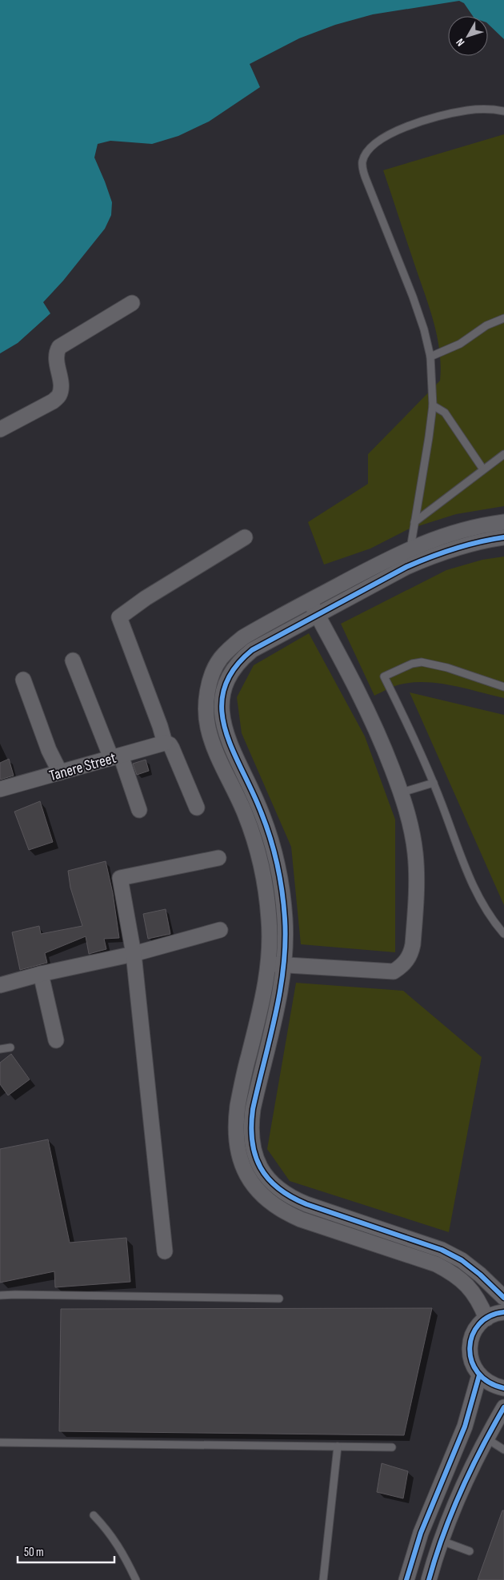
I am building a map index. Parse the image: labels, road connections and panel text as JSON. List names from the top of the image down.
{
  "streets": {
    "street": ["Tanere Street"]
  },
  "scale_bar": "50 m",
  "north": "bottom left"
}
